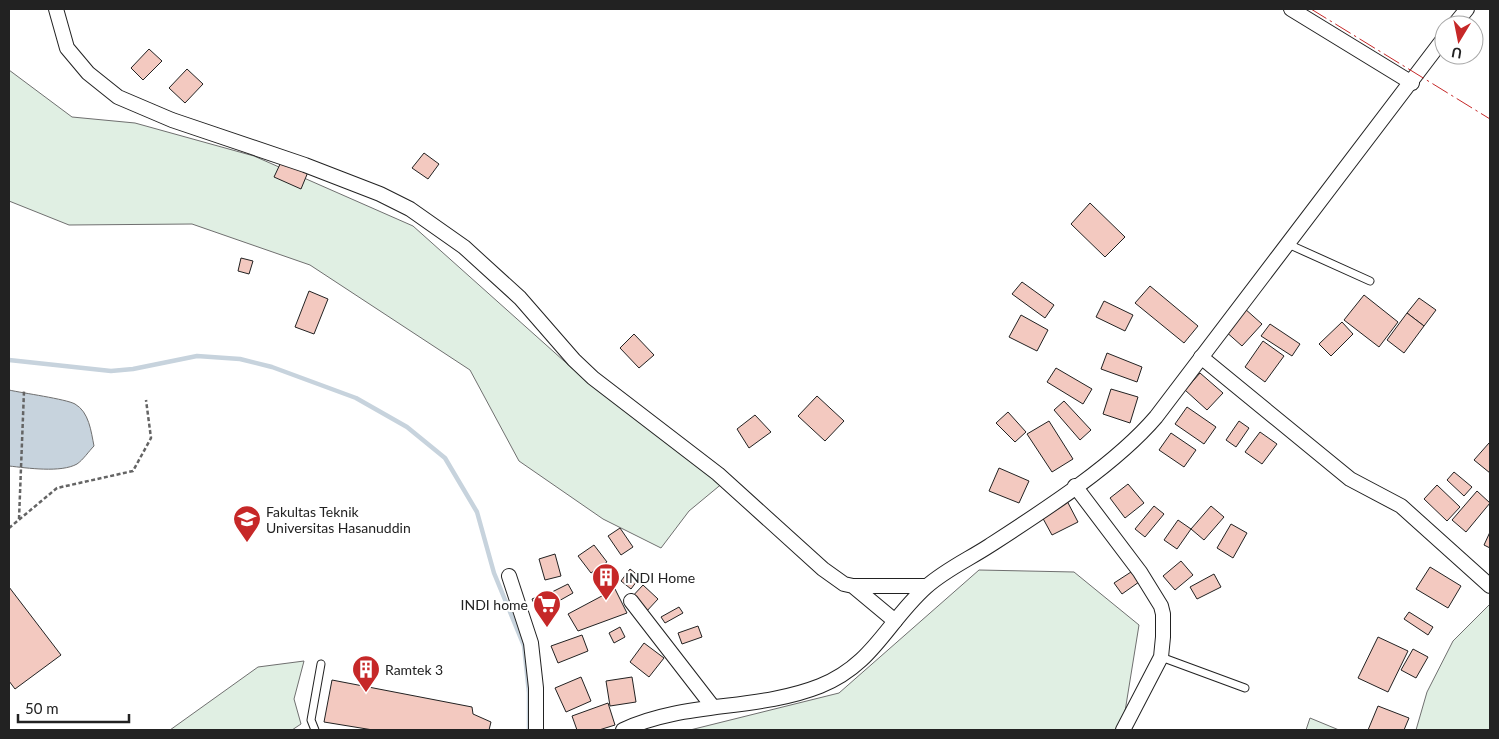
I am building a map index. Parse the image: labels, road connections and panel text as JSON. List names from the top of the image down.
{
  "places": {
    "school or university": ["Fakultas Teknik Universitas Hasanuddin"],
    "building": ["INDI Home", "Ramtek 3"],
    "supermarket": ["INDI home"]
  },
  "scale_bar": "50 m",
  "north": "bottom"
}
